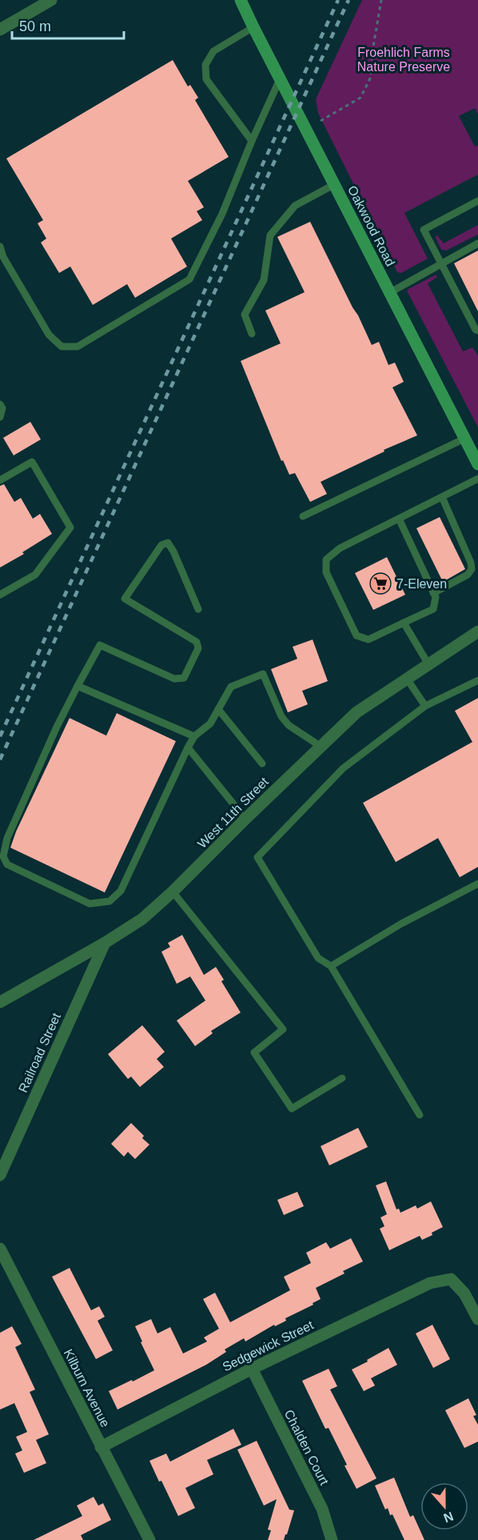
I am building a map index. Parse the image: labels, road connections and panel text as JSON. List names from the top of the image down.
{
  "streets": {
    "main road": ["Oakwood Road"],
    "street": [
      "West 11th Street",
      "Railroad Street",
      "Sedgewick Street",
      "Kilburn Avenue",
      "Chalden Court"
    ]
  },
  "crossings": [
    ["West 11th Street", "Railroad Street"],
    ["Sedgewick Street", "Kilburn Avenue"],
    ["Sedgewick Street", "Chalden Court"]
  ],
  "parks": ["Froehlich Farms Nature Preserve"],
  "places": {
    "supermarket": ["7-Eleven"]
  },
  "scale_bar": "50 m",
  "north": "bottom"
}
